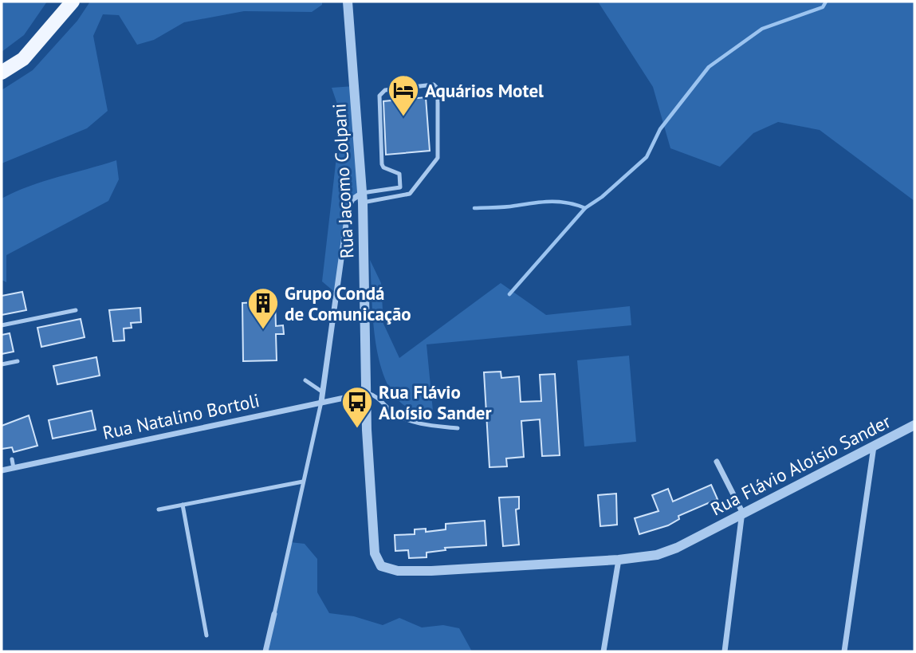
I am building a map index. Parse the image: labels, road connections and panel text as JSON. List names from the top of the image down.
{
  "streets": {
    "street": ["Rua Jacomo Colpani", "Rua Natalino Bortoli", "Rua Flávio Aloísio Sander"]
  },
  "crossings": [
    ["Rua Jacomo Colpani", "Rua Natalino Bortoli"],
    ["Rua Jacomo Colpani", "Rua Flávio Aloísio Sander"],
    ["Rua Natalino Bortoli", "Rua Flávio Aloísio Sander"]
  ],
  "places": {
    "hotel": ["Aquários Motel"],
    "building": ["Grupo Condá de Comunicação"],
    "bus stop": ["Rua Flávio Aloísio Sander"]
  }
}
